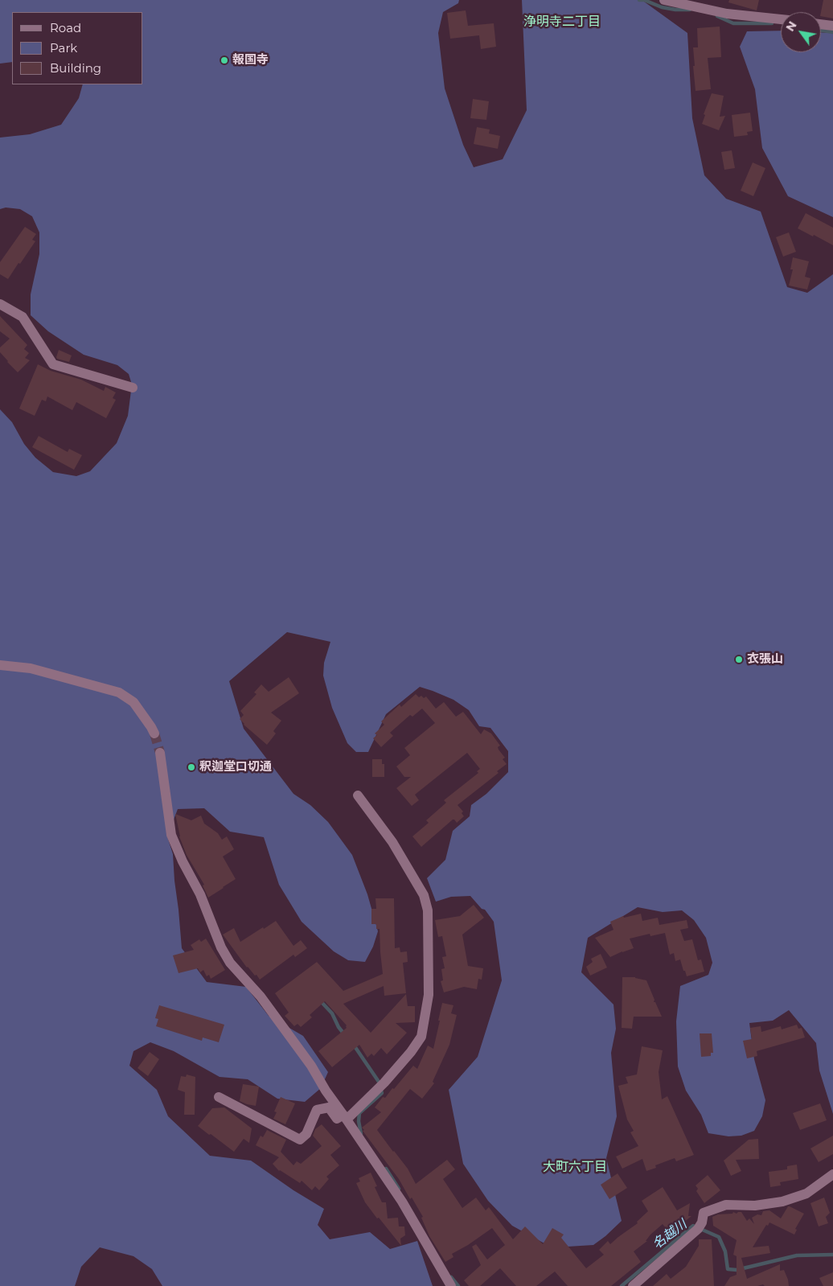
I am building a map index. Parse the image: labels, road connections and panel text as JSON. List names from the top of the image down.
{
  "districts": ["浄明寺二丁目", "大町六丁目"],
  "water": ["名越川"],
  "places": ["報国寺", "衣張山", "釈迦堂口切通"],
  "legend": ["Road", "Park", "Building"],
  "north": "top left"
}
